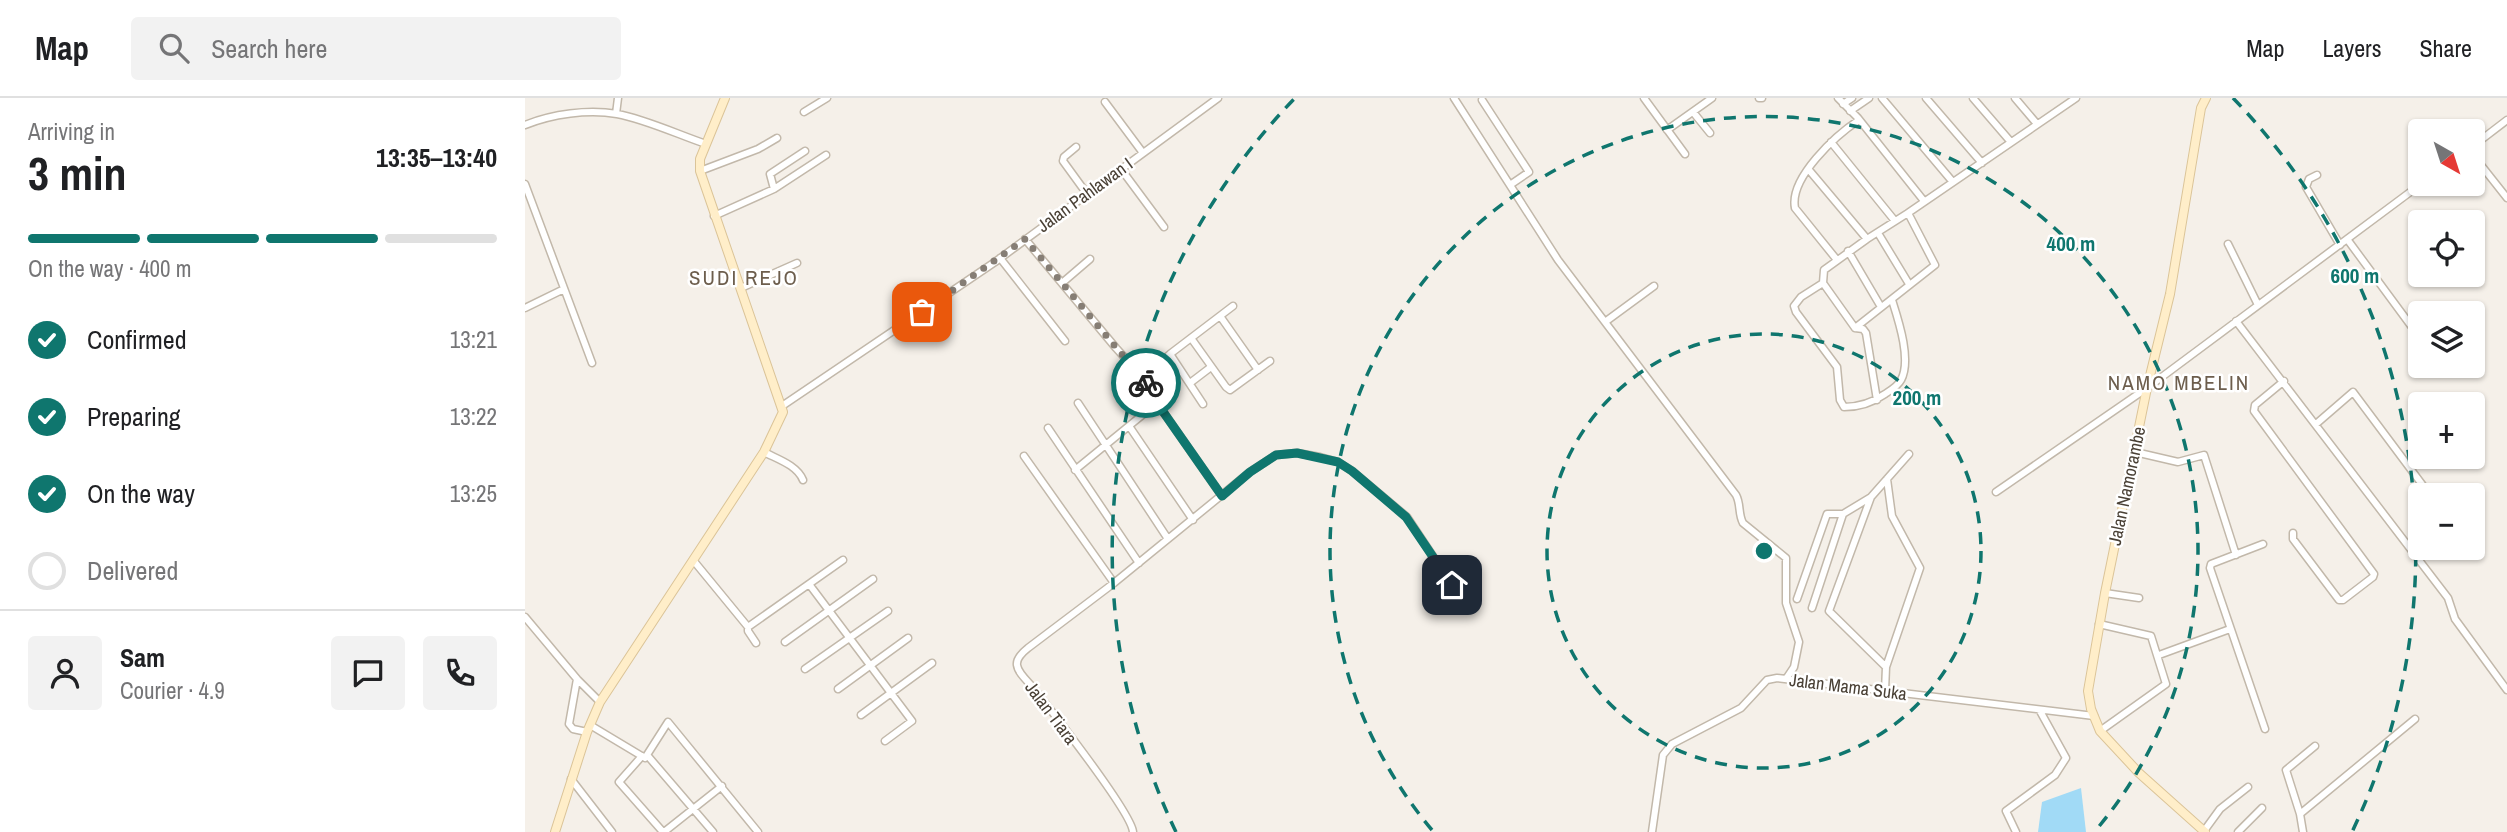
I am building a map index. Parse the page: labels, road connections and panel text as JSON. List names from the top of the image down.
{
  "streets": {
    "main road": ["Jalan Namorambe"],
    "street": ["Jalan Pahlawan I", "Jalan Mama Suka", "Jalan Tiara"]
  },
  "crossings": [
    ["Jalan Namorambe", "Jalan Mama Suka"]
  ],
  "districts": ["SUDI REJO", "NAMO MBELIN"],
  "north": "bottom right",
  "page": {
    "header": "Map",
    "search": "Search here",
    "nav": ["Map", "Layers", "Share"],
    "heading": ["3 min", "Arriving in", "13:35–13:40"],
    "panel": ["Sam", "Courier · 4.9"],
    "map_buttons": ["+", "−"],
    "bar": "On the way · 400 m",
    "list": [
      ["Confirmed", "13:21"],
      ["Preparing", "13:22"],
      ["On the way", "13:25"],
      "Delivered"
    ]
  },
  "rings": ["400 m", "600 m", "200 m"]
}
